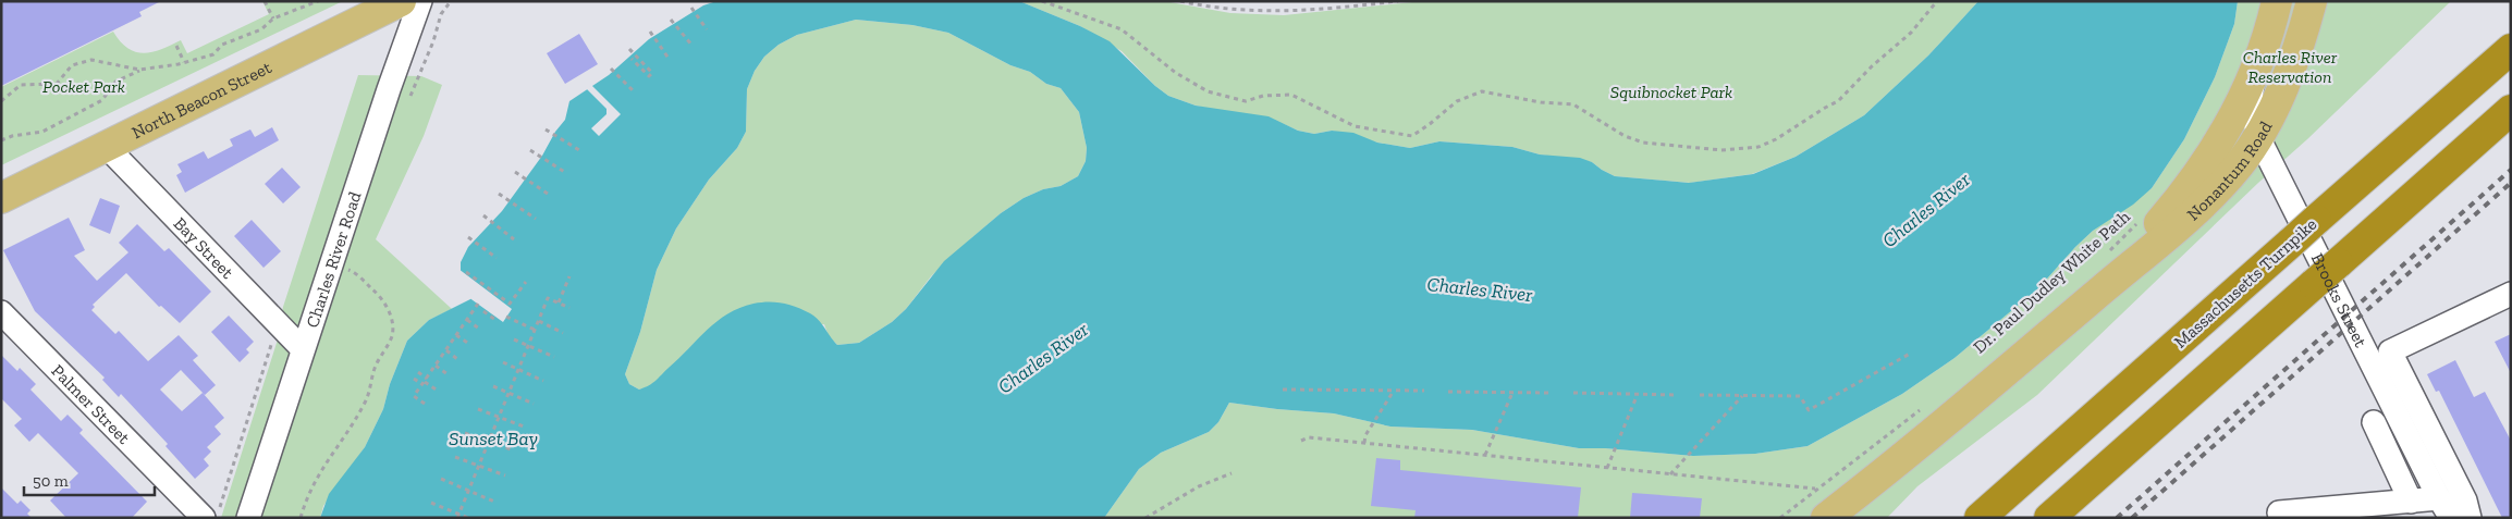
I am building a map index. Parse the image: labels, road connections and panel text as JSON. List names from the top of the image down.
{
  "streets": {
    "highway": ["Massachusetts Turnpike"],
    "main road": ["North Beacon Street", "Nonantum Road"],
    "street": [
      "Bay Street",
      "Charles River Road",
      "Brooks Street",
      "Palmer Street"
    ],
    "path": ["Dr. Paul Dudley White Path"]
  },
  "crossings": [
    ["North Beacon Street", "Bay Street"],
    ["Nonantum Road", "Brooks Street"],
    ["Bay Street", "Charles River Road"]
  ],
  "water": ["Charles River", "Sunset Bay"],
  "parks": ["Charles River Reservation", "Pocket Park", "Squibnocket Park"],
  "scale_bar": "50 m"
}
